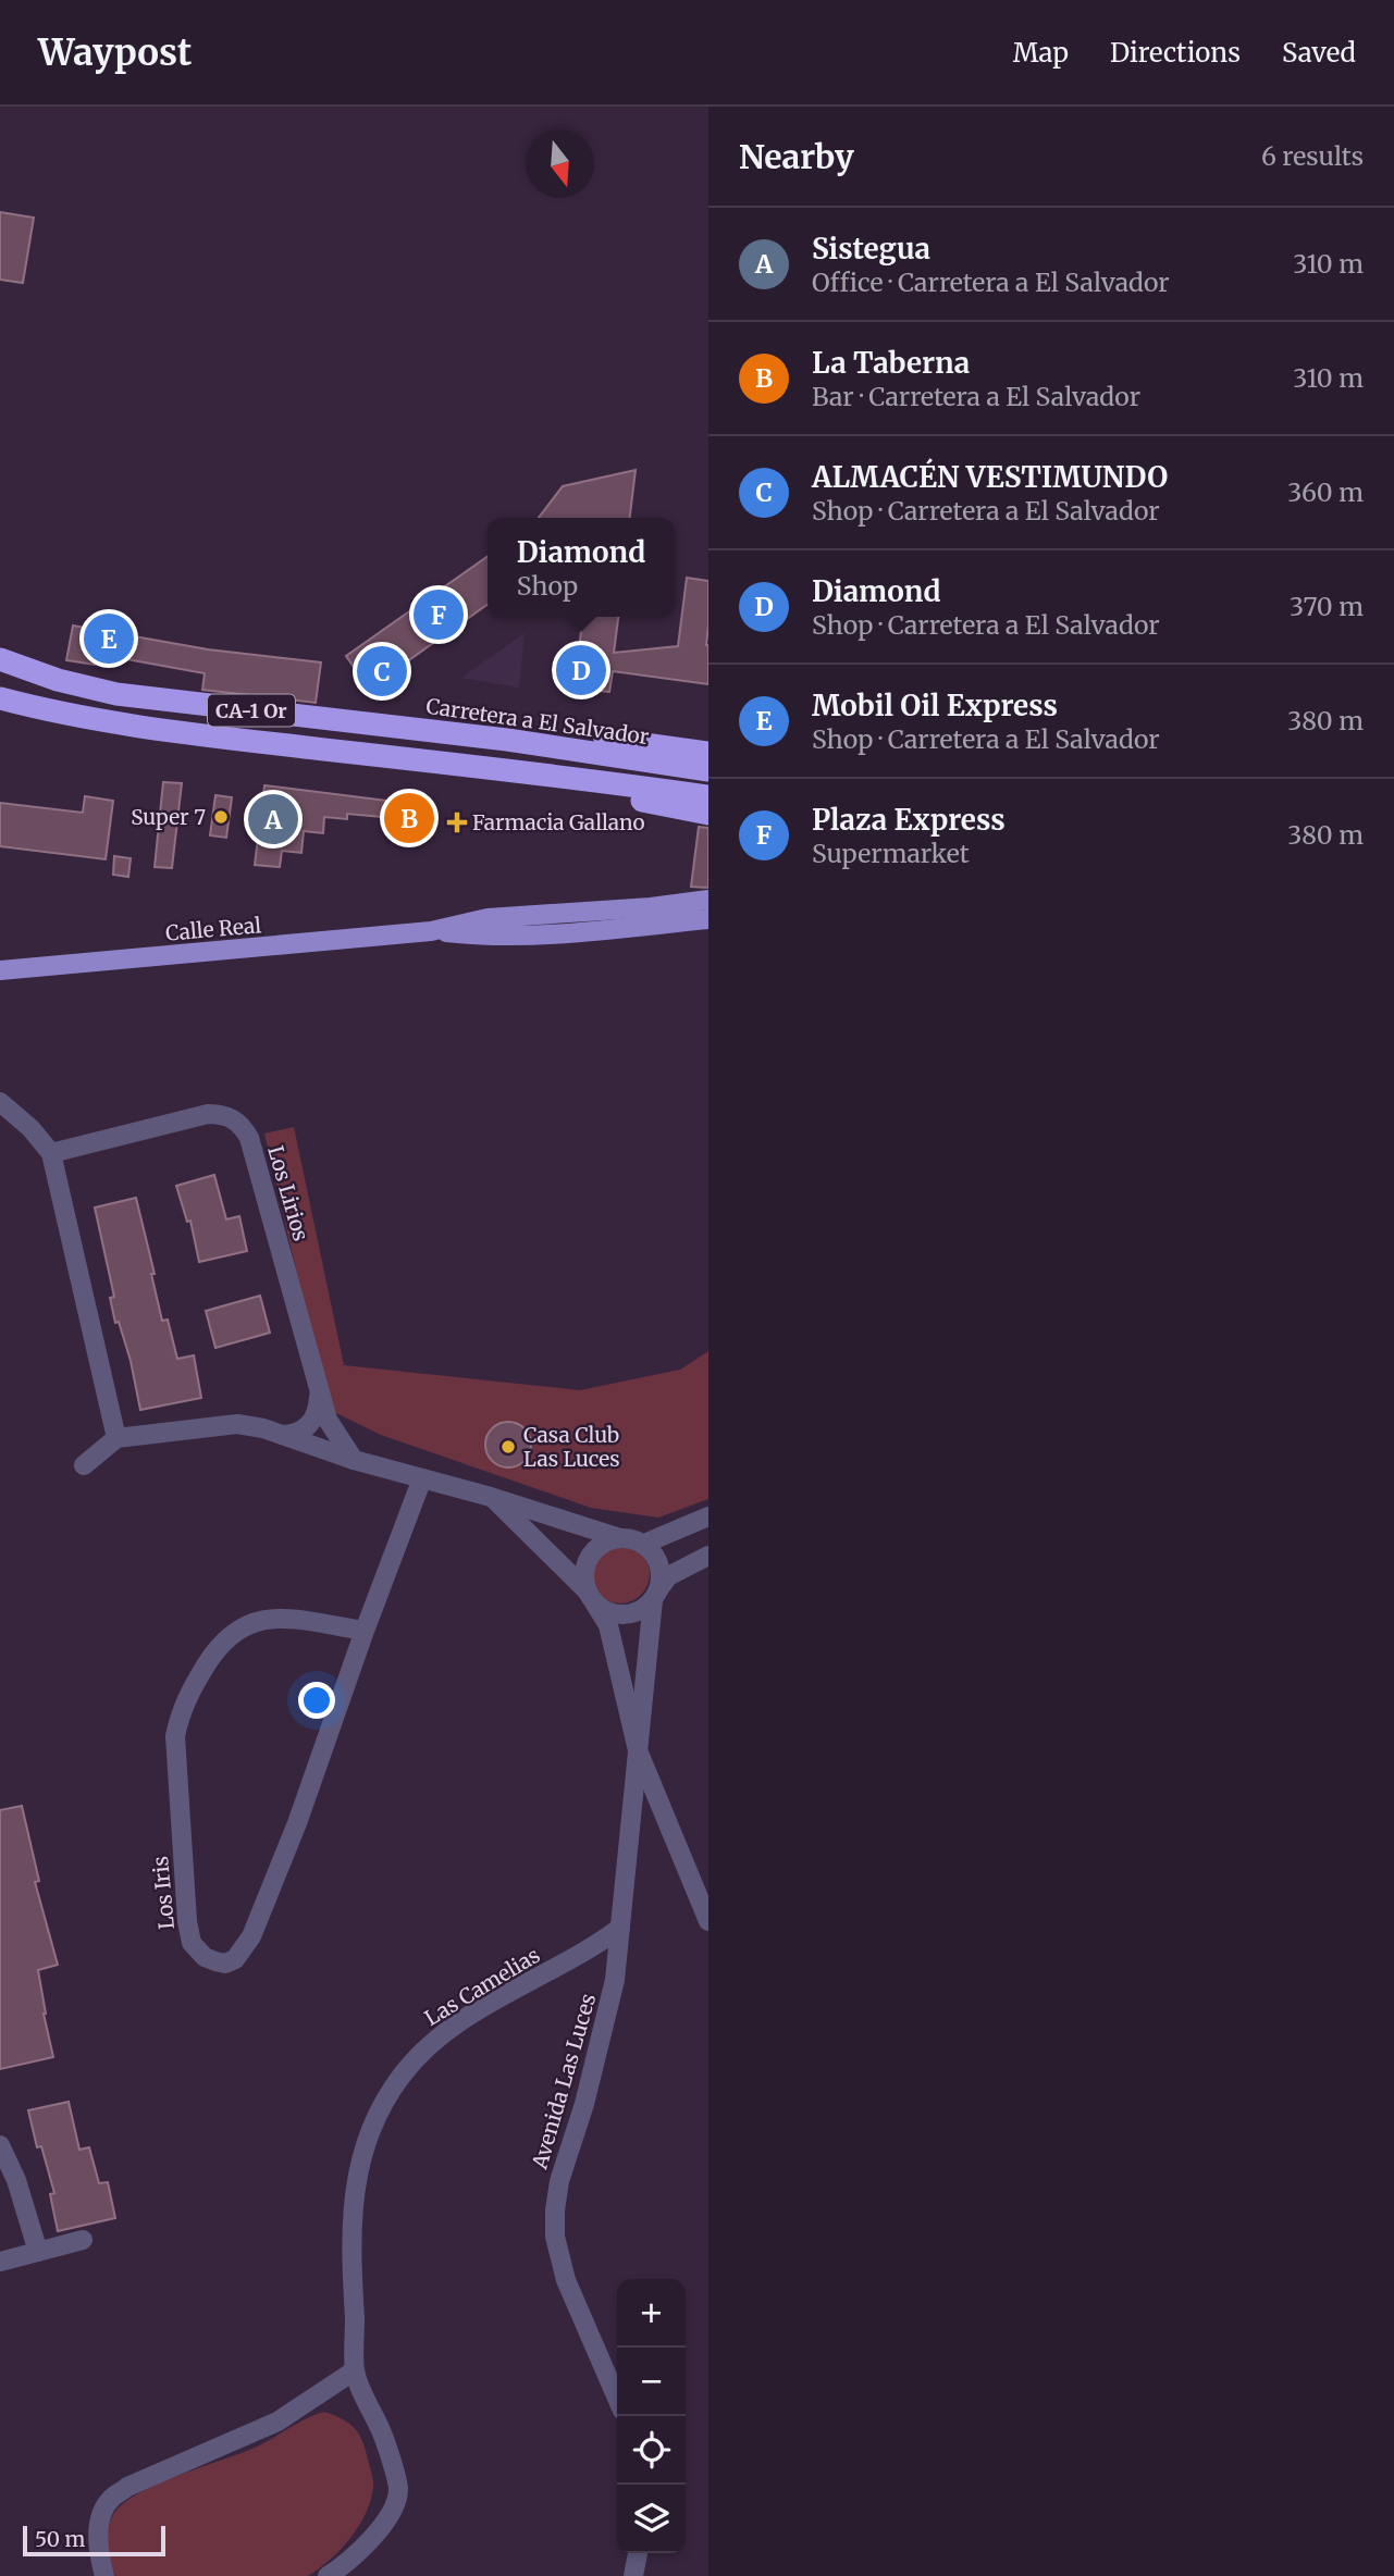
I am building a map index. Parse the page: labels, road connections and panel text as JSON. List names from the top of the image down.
{
  "streets": {
    "highway": ["CA-1 Or", "Carretera a El Salvador"],
    "main road": ["Calle Real"],
    "street": [
      "Los Lirios",
      "Los Iris",
      "Las Camelias",
      "Avenida Las Luces"
    ]
  },
  "crossings": [
    ["Las Camelias", "Avenida Las Luces"]
  ],
  "places": {
    "other": ["Super 7", "Casa Club Las Luces"],
    "health": ["Farmacia Gallano"]
  },
  "scale_bar": "50 m",
  "north": "bottom",
  "page": {
    "header": "Waypost",
    "nav": ["Map", "Directions", "Saved"],
    "heading": ["Nearby", "6 results"],
    "list": [
      {
        "mark": "A",
        "name": "Sistegua",
        "note": "Office · Carretera a El Salvador",
        "value": "310 m"
      },
      {
        "mark": "B",
        "name": "La Taberna",
        "note": "Bar · Carretera a El Salvador",
        "value": "310 m"
      },
      {
        "mark": "C",
        "name": "ALMACÉN VESTIMUNDO",
        "note": "Shop · Carretera a El Salvador",
        "value": "360 m"
      },
      {
        "mark": "D",
        "name": "Diamond",
        "note": "Shop · Carretera a El Salvador",
        "value": "370 m"
      },
      {
        "mark": "E",
        "name": "Mobil Oil Express",
        "note": "Shop · Carretera a El Salvador",
        "value": "380 m"
      },
      {
        "mark": "F",
        "name": "Plaza Express",
        "note": "Supermarket",
        "value": "380 m"
      }
    ],
    "popup": ["Diamond", "Shop"],
    "pins": [
      "F",
      "E",
      "D",
      "C",
      "B",
      "A"
    ],
    "map_buttons": ["+", "−"],
    "scale": "50 m"
  }
}
